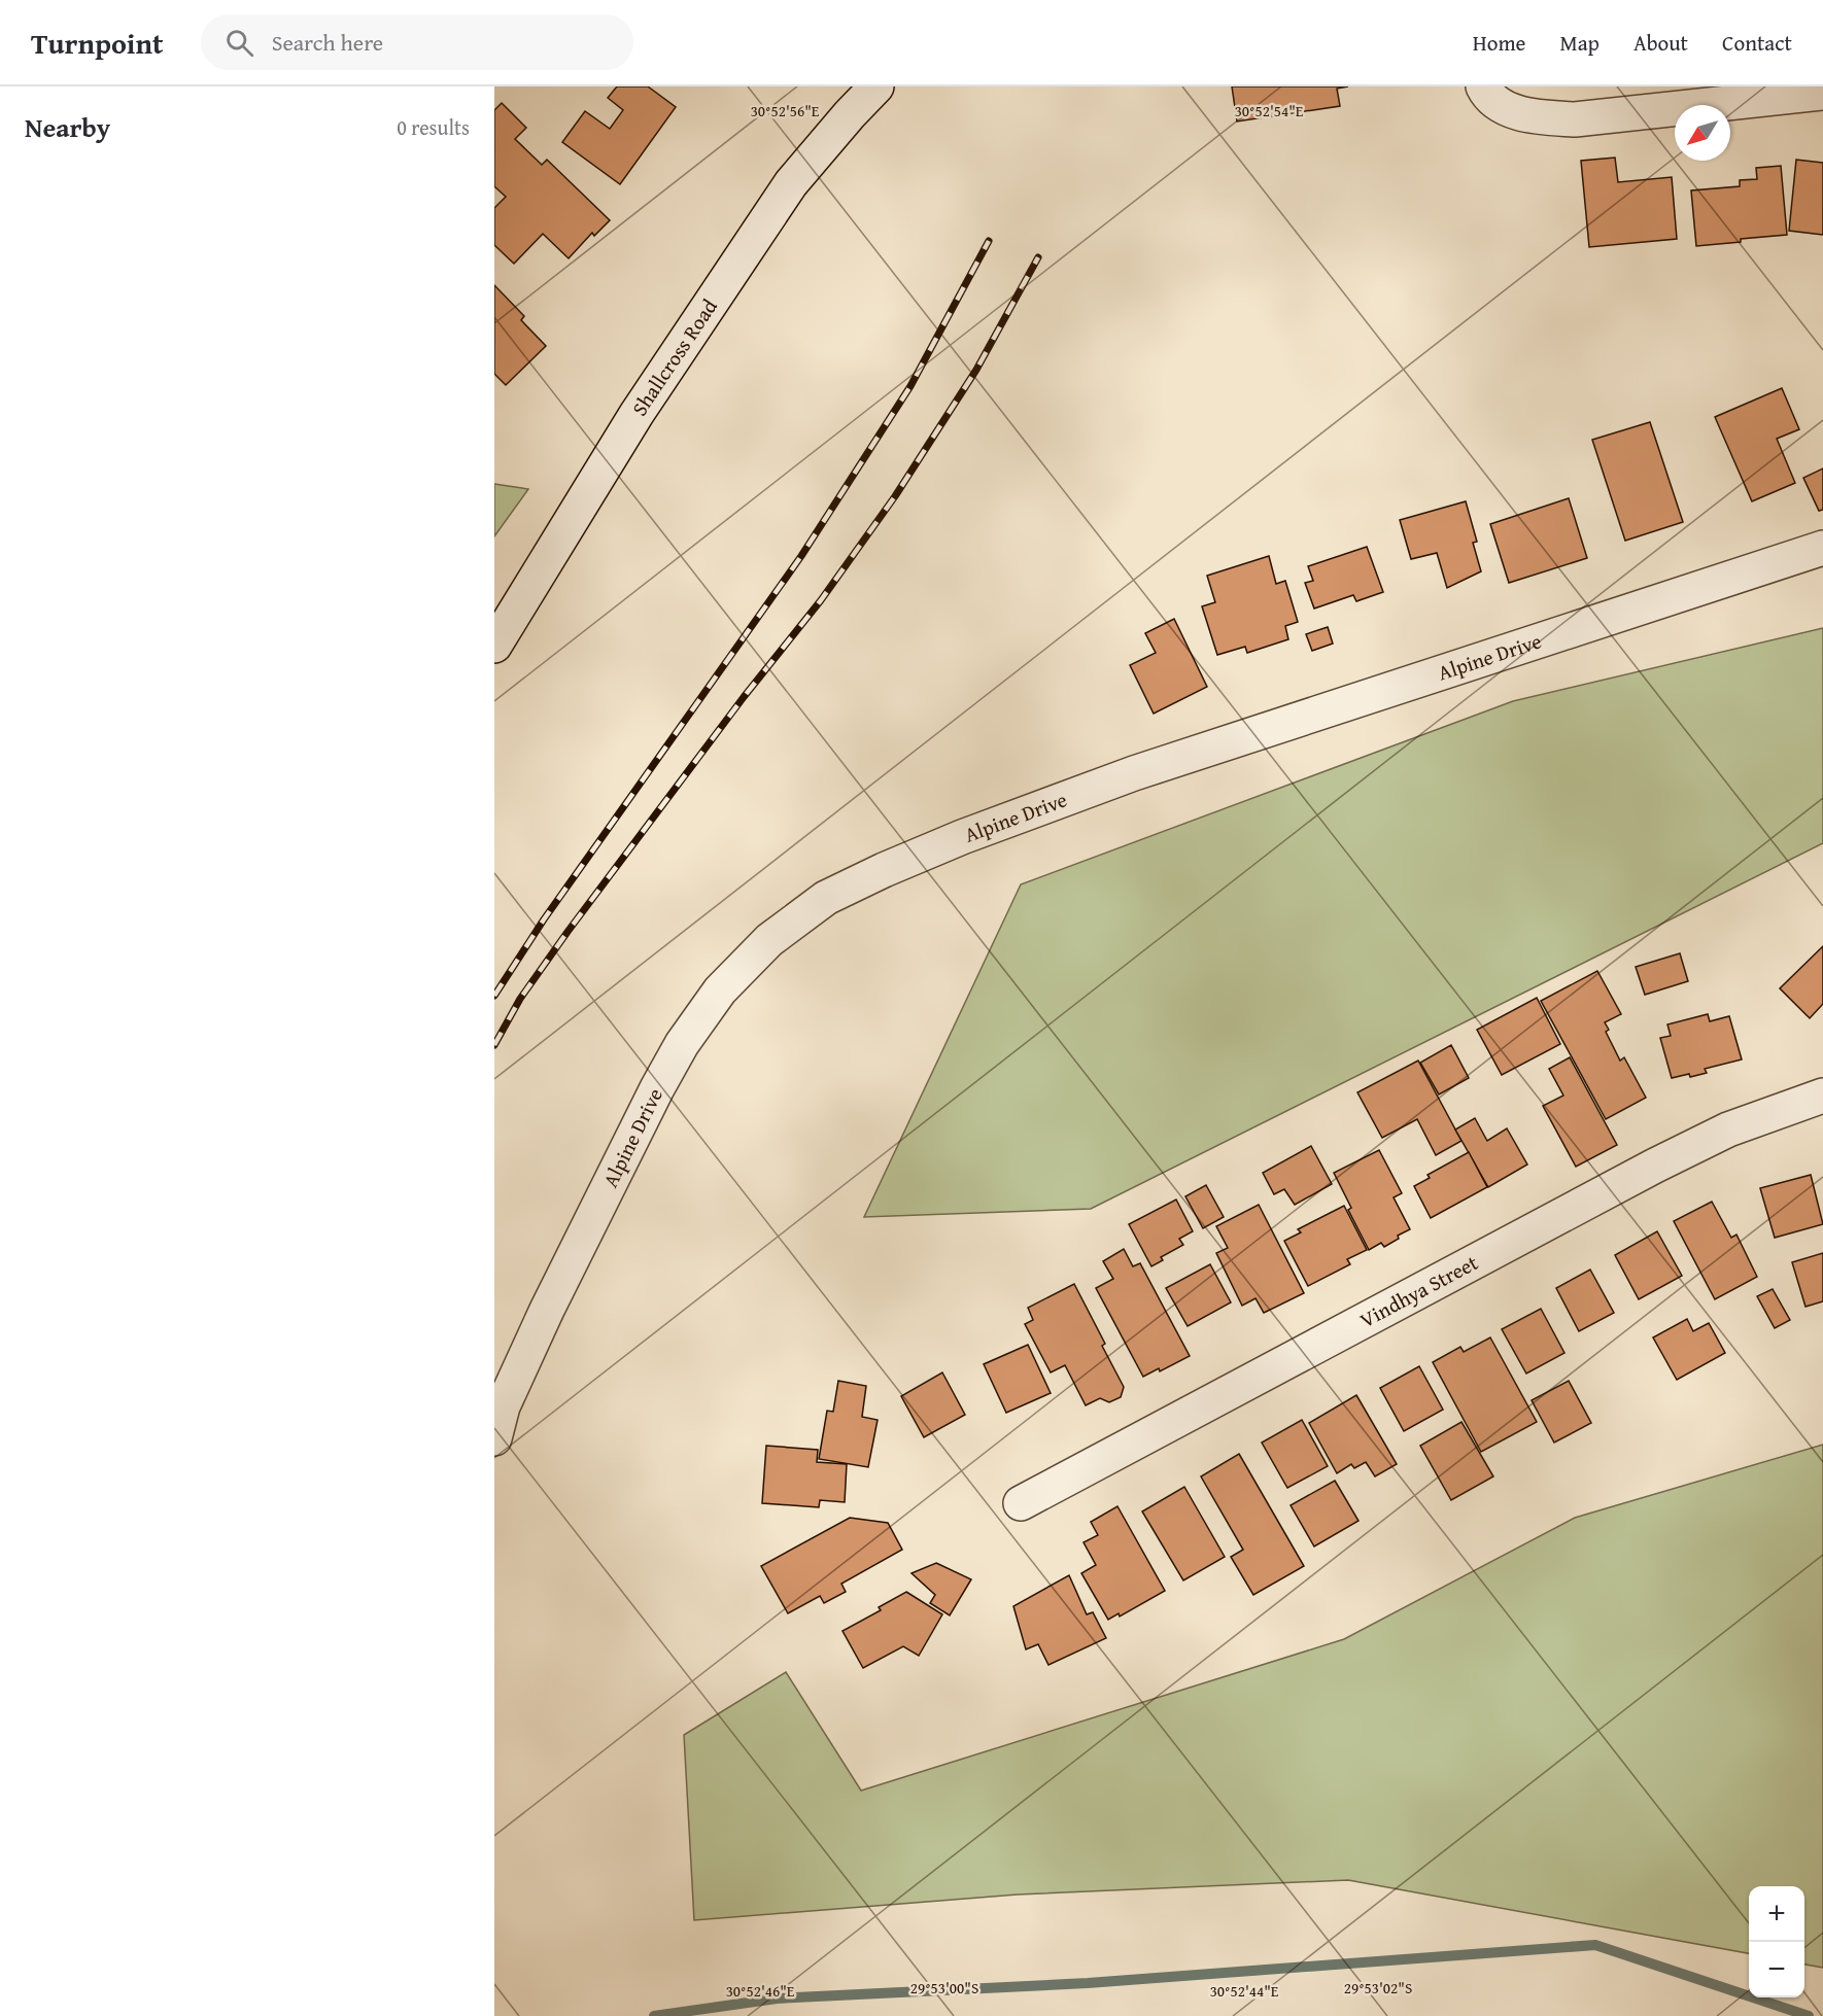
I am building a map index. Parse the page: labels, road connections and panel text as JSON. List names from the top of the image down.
{
  "streets": {
    "street": ["Shallcross Road", "Alpine Drive", "Vindhya Street"]
  },
  "north": "bottom left",
  "page": {
    "header": "Turnpoint",
    "search": "Search here",
    "nav": [
      "Home",
      "Map",
      "About",
      "Contact"
    ],
    "heading": ["Nearby", "0 results"],
    "map_buttons": ["+", "−"]
  },
  "coordinates": [
    "30°52'56\"E",
    "30°52'54\"E",
    "29°53'00\"S",
    "29°53'02\"S",
    "30°52'46\"E",
    "30°52'44\"E"
  ]
}
